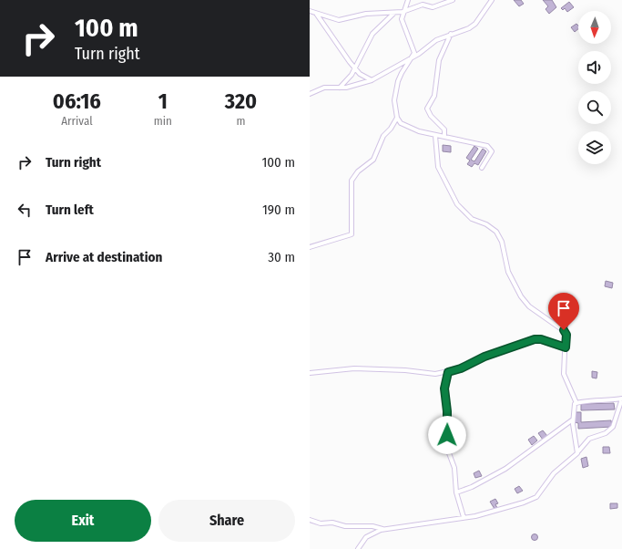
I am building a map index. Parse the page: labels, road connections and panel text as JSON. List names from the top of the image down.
{
  "north": "bottom",
  "page": {
    "turn": ["100 m", "Turn right"],
    "eta": [
      "06:16",
      "Arrival",
      "1",
      "min",
      "320",
      "m"
    ],
    "list": [
      {
        "name": "Turn right",
        "value": "100 m"
      },
      {
        "name": "Turn left",
        "value": "190 m"
      },
      {
        "name": "Arrive at destination",
        "value": "30 m"
      }
    ],
    "buttons": ["Exit", "Share"]
  }
}
